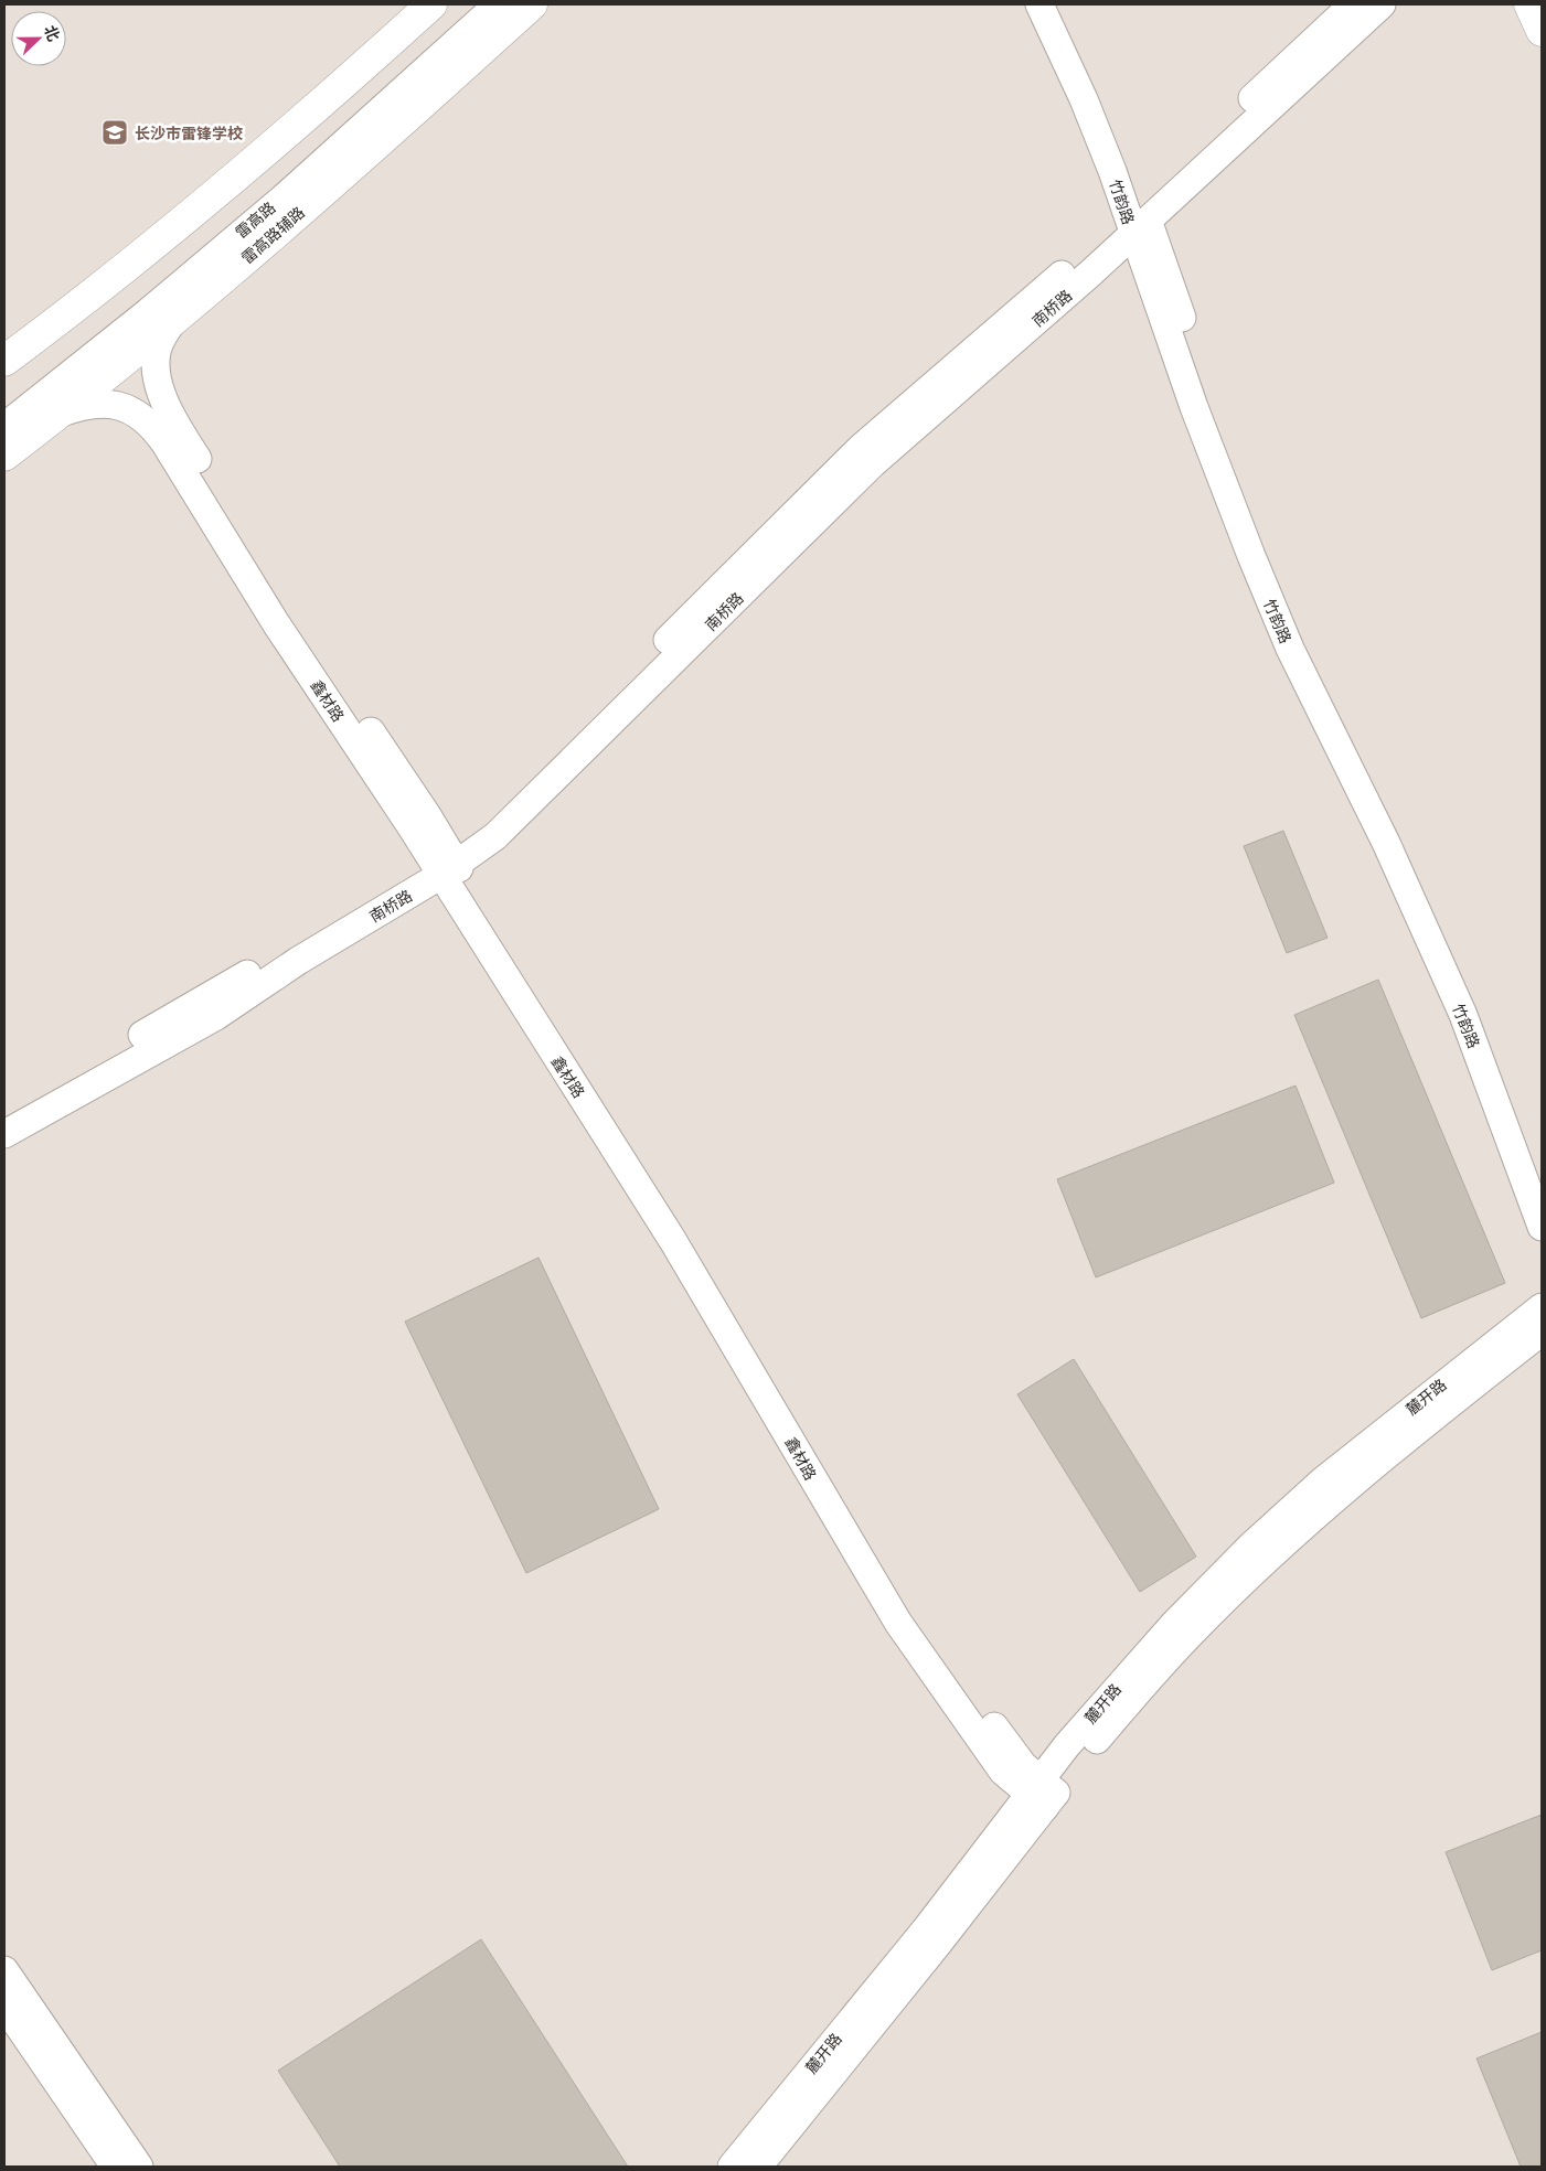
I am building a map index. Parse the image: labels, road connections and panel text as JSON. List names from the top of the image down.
{
  "streets": {
    "main road": [
      "竹韵路",
      "雷高路辅路",
      "南桥路",
      "鑫材路",
      "麓开路"
    ],
    "street": ["雷高路"]
  },
  "crossings": [
    ["竹韵路", "南桥路"],
    ["雷高路辅路", "鑫材路"],
    ["南桥路", "鑫材路"],
    ["鑫材路", "麓开路"]
  ],
  "places": {
    "school or university": ["长沙市雷锋学校"]
  },
  "north": "right"
}
